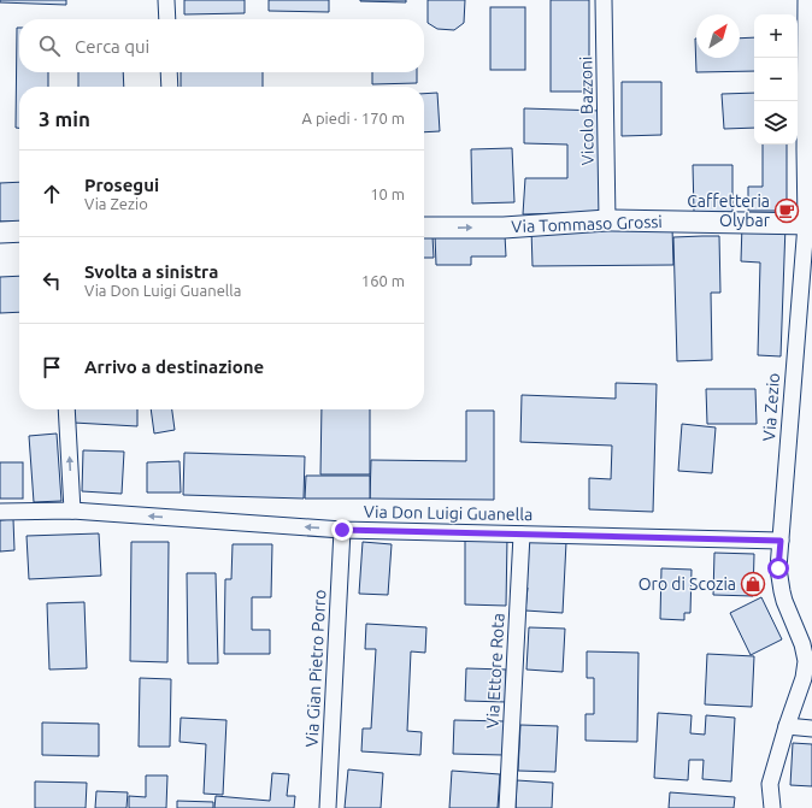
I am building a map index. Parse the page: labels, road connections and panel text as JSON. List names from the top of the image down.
{
  "streets": {
    "street": [
      "Vicolo Bazzoni",
      "Via Tommaso Grossi",
      "Via Zezio",
      "Via Don Luigi Guanella",
      "Via Gian Pietro Porro",
      "Via Ettore Rota"
    ]
  },
  "crossings": [
    ["Vicolo Bazzoni", "Via Tommaso Grossi"],
    ["Via Tommaso Grossi", "Via Zezio"],
    ["Via Zezio", "Via Don Luigi Guanella"],
    ["Via Don Luigi Guanella", "Via Gian Pietro Porro"],
    ["Via Don Luigi Guanella", "Via Ettore Rota"]
  ],
  "one_way": ["Via Tommaso Grossi"],
  "places": {
    "cafe": ["Caffetteria Olybar"],
    "shop": ["Oro di Scozia"]
  },
  "north": "top right",
  "page": {
    "map_buttons": ["+", "−"],
    "search": "Cerca qui",
    "heading": ["3 min", "A piedi · 170 m"],
    "list": [
      ["Prosegui", "Via Zezio", "10 m"],
      ["Svolta a sinistra", "Via Don Luigi Guanella", "160 m"],
      "Arrivo a destinazione"
    ]
  }
}
